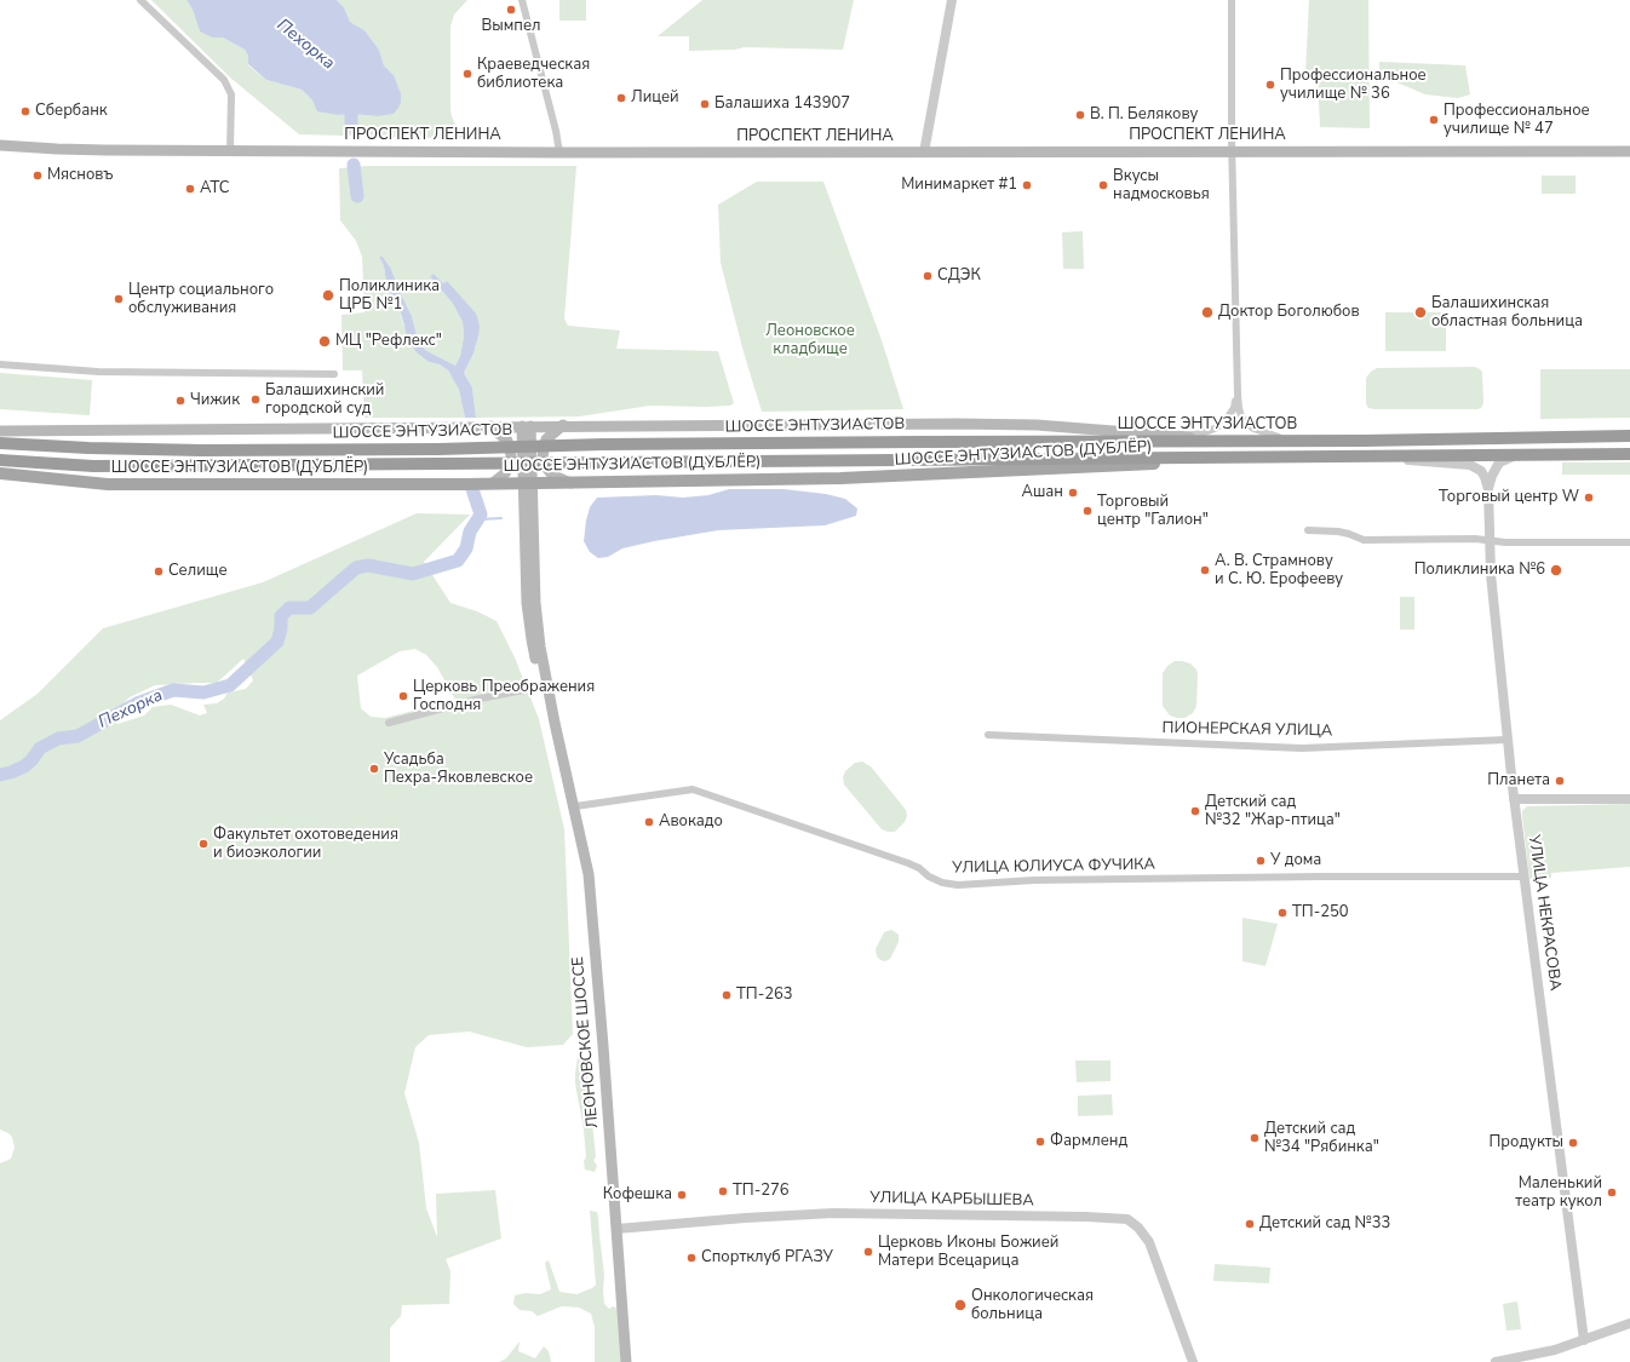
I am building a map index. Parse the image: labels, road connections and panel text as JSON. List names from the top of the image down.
{
  "streets": {
    "highway": ["ШОССЕ ЭНТУЗИАСТОВ"],
    "main road": ["ПРОСПЕКТ ЛЕНИНА", "ШОССЕ ЭНТУЗИАСТОВ (ДУБЛЁР)", "ЛЕОНОВСКОЕ ШОССЕ"],
    "street": [
      "ПИОНЕРСКАЯ УЛИЦА",
      "УЛИЦА ЮЛИУСА ФУЧИКА",
      "УЛИЦА НЕКРАСОВА",
      "УЛИЦА КАРБЫШЕВА"
    ]
  },
  "crossings": [
    ["ШОССЕ ЭНТУЗИАСТОВ", "ШОССЕ ЭНТУЗИАСТОВ (ДУБЛЁР)"],
    ["ШОССЕ ЭНТУЗИАСТОВ", "УЛИЦА НЕКРАСОВА"],
    ["ШОССЕ ЭНТУЗИАСТОВ (ДУБЛЁР)", "ЛЕОНОВСКОЕ ШОССЕ"],
    ["ПИОНЕРСКАЯ УЛИЦА", "УЛИЦА НЕКРАСОВА"],
    ["УЛИЦА ЮЛИУСА ФУЧИКА", "УЛИЦА НЕКРАСОВА"],
    ["УЛИЦА ЮЛИУСА ФУЧИКА", "ЛЕОНОВСКОЕ ШОССЕ"],
    ["ЛЕОНОВСКОЕ ШОССЕ", "УЛИЦА КАРБЫШЕВА"]
  ],
  "water": ["Пехорка"],
  "parks": ["Леоновское кладбище"],
  "places": [
    "Вымпел",
    "Краеведческая библиотека",
    "Профессиональное училище № 36",
    "Лицей",
    "Балашиха 143907",
    "Сбербанк",
    "В. П. Белякову",
    "Профессиональное училище № 47",
    "Мясновъ",
    "Минимаркет #1",
    "Вкусы надмосковья",
    "АТС",
    "СДЭК",
    "Поликлиника ЦРБ №1",
    "Центр социального обслуживания",
    "Доктор Боголюбов",
    "Балашихинская областная больница",
    "МЦ \"Рефлекс\"",
    "Балашихинский городской суд",
    "Чижик",
    "Ашан",
    "Торговый центр W",
    "Торговый центр \"Галион\"",
    "А. В. Страмнову и С. Ю. Ерофееву",
    "Поликлиника №6",
    "Селище",
    "Церковь Преображения Господня",
    "Усадьба Пехра-Яковлевское",
    "Планета",
    "Детский сад №32 \"Жар-птица\"",
    "Авокадо",
    "Факультет охотоведения и биоэкологии",
    "У дома",
    "ТП-250",
    "ТП-263",
    "Детский сад №34 \"Рябинка\"",
    "Фармленд",
    "Продукты",
    "ТП-276",
    "Маленький театр кукол",
    "Кофешка",
    "Детский сад №33",
    "Церковь Иконы Божией Матери Всецарица",
    "Спортклуб РГАЗУ",
    "Онкологическая больница"
  ]
}
